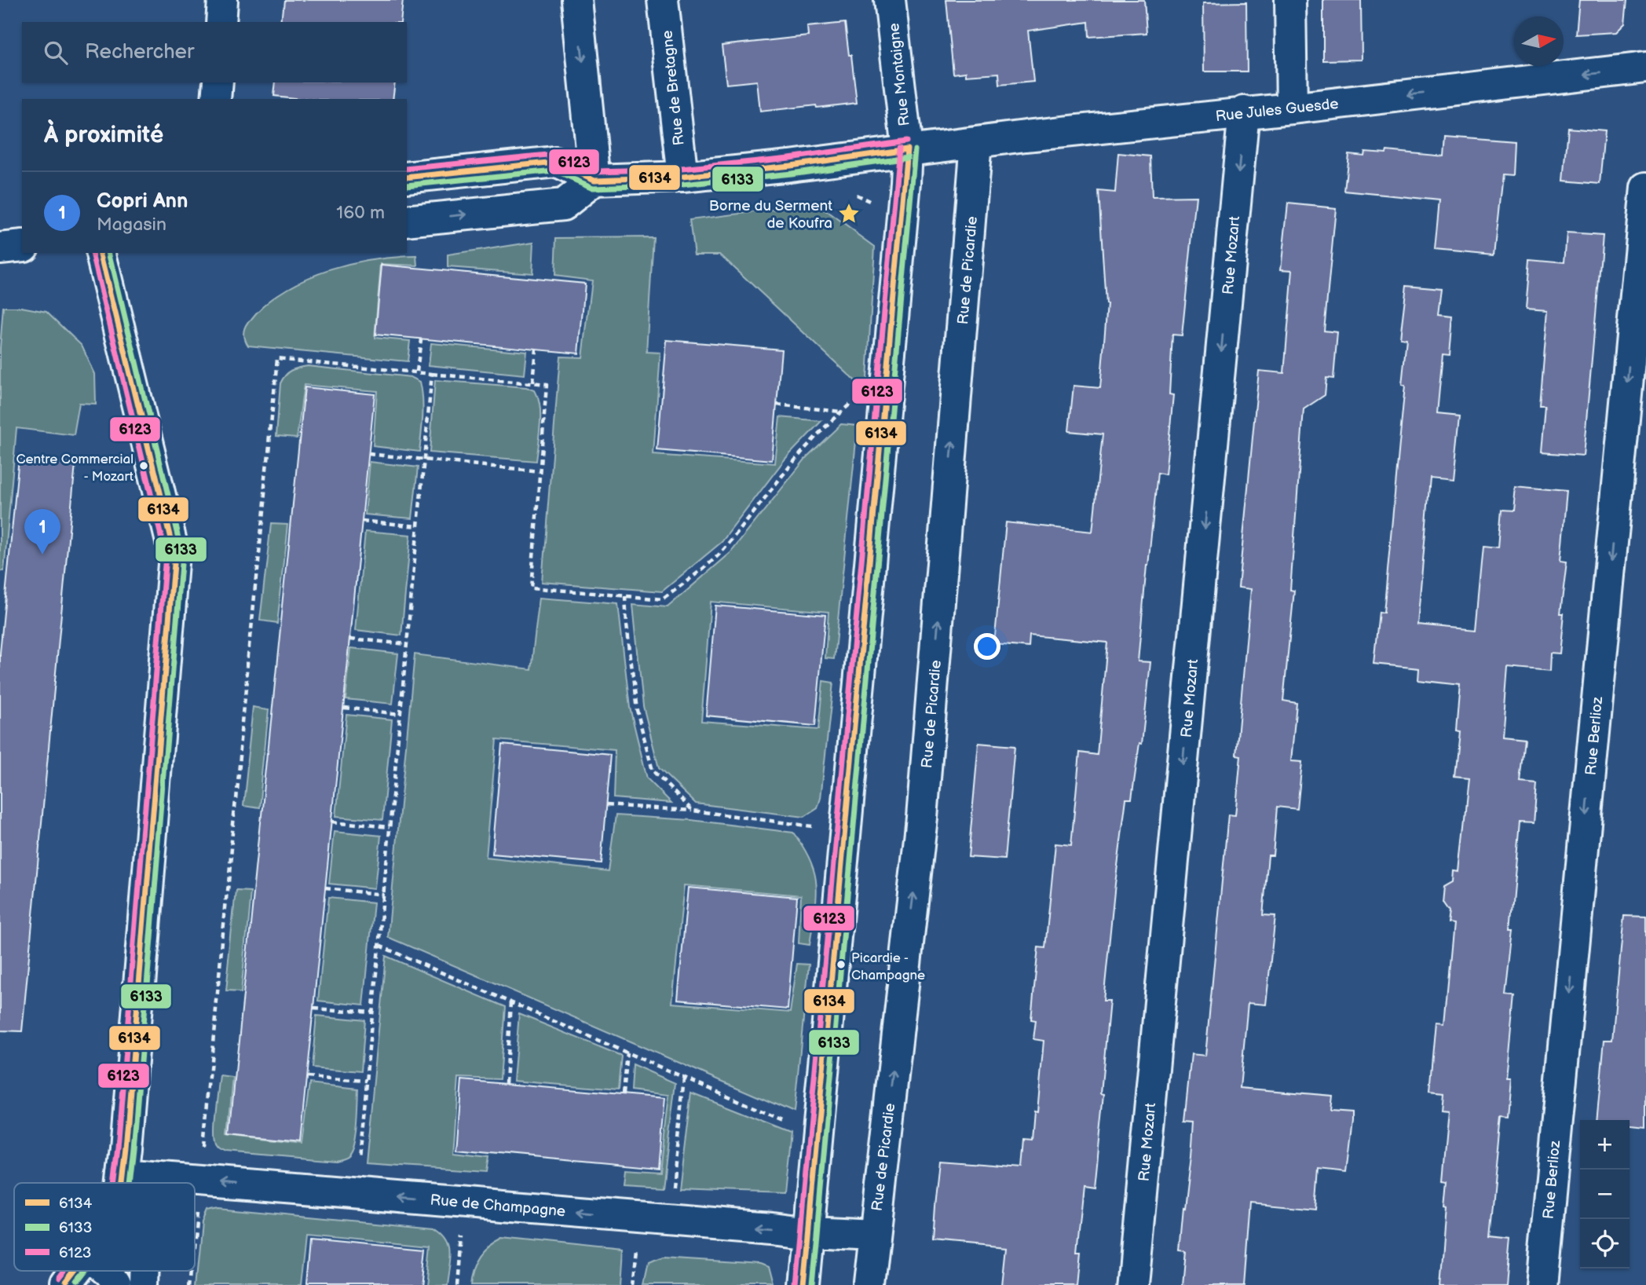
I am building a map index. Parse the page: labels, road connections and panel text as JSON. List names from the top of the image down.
{
  "streets": {
    "street": [
      "Rue Montaigne",
      "Rue de Bretagne",
      "Rue Jules Guesde",
      "Rue Mozart",
      "Rue de Picardie",
      "Rue Berlioz",
      "Rue de Champagne"
    ]
  },
  "crossings": [
    ["Rue Montaigne", "Rue Jules Guesde"],
    ["Rue Montaigne", "Rue de Champagne"],
    ["Rue de Bretagne", "Rue Jules Guesde"],
    ["Rue Jules Guesde", "Rue Mozart"],
    ["Rue Jules Guesde", "Rue de Picardie"],
    ["Rue de Picardie", "Rue de Champagne"]
  ],
  "one_way": [
    "Rue Mozart",
    "Rue de Picardie",
    "Rue Berlioz",
    "Rue de Champagne"
  ],
  "places": {
    "place": ["Borne du Serment de Koufra"],
    "other": ["Centre Commercial - Mozart", "Picardie - Champagne"]
  },
  "lines": ["transit line 6123", "transit line 6134", "transit line 6133"],
  "legend": ["6134", "6133", "6123"],
  "north": "right",
  "page": {
    "search": "Rechercher",
    "heading": "À proximité",
    "list": [
      {
        "mark": "1",
        "name": "Copri Ann",
        "note": "Magasin",
        "value": "160 m"
      }
    ],
    "pins": "1",
    "map_buttons": ["+", "−"]
  }
}
